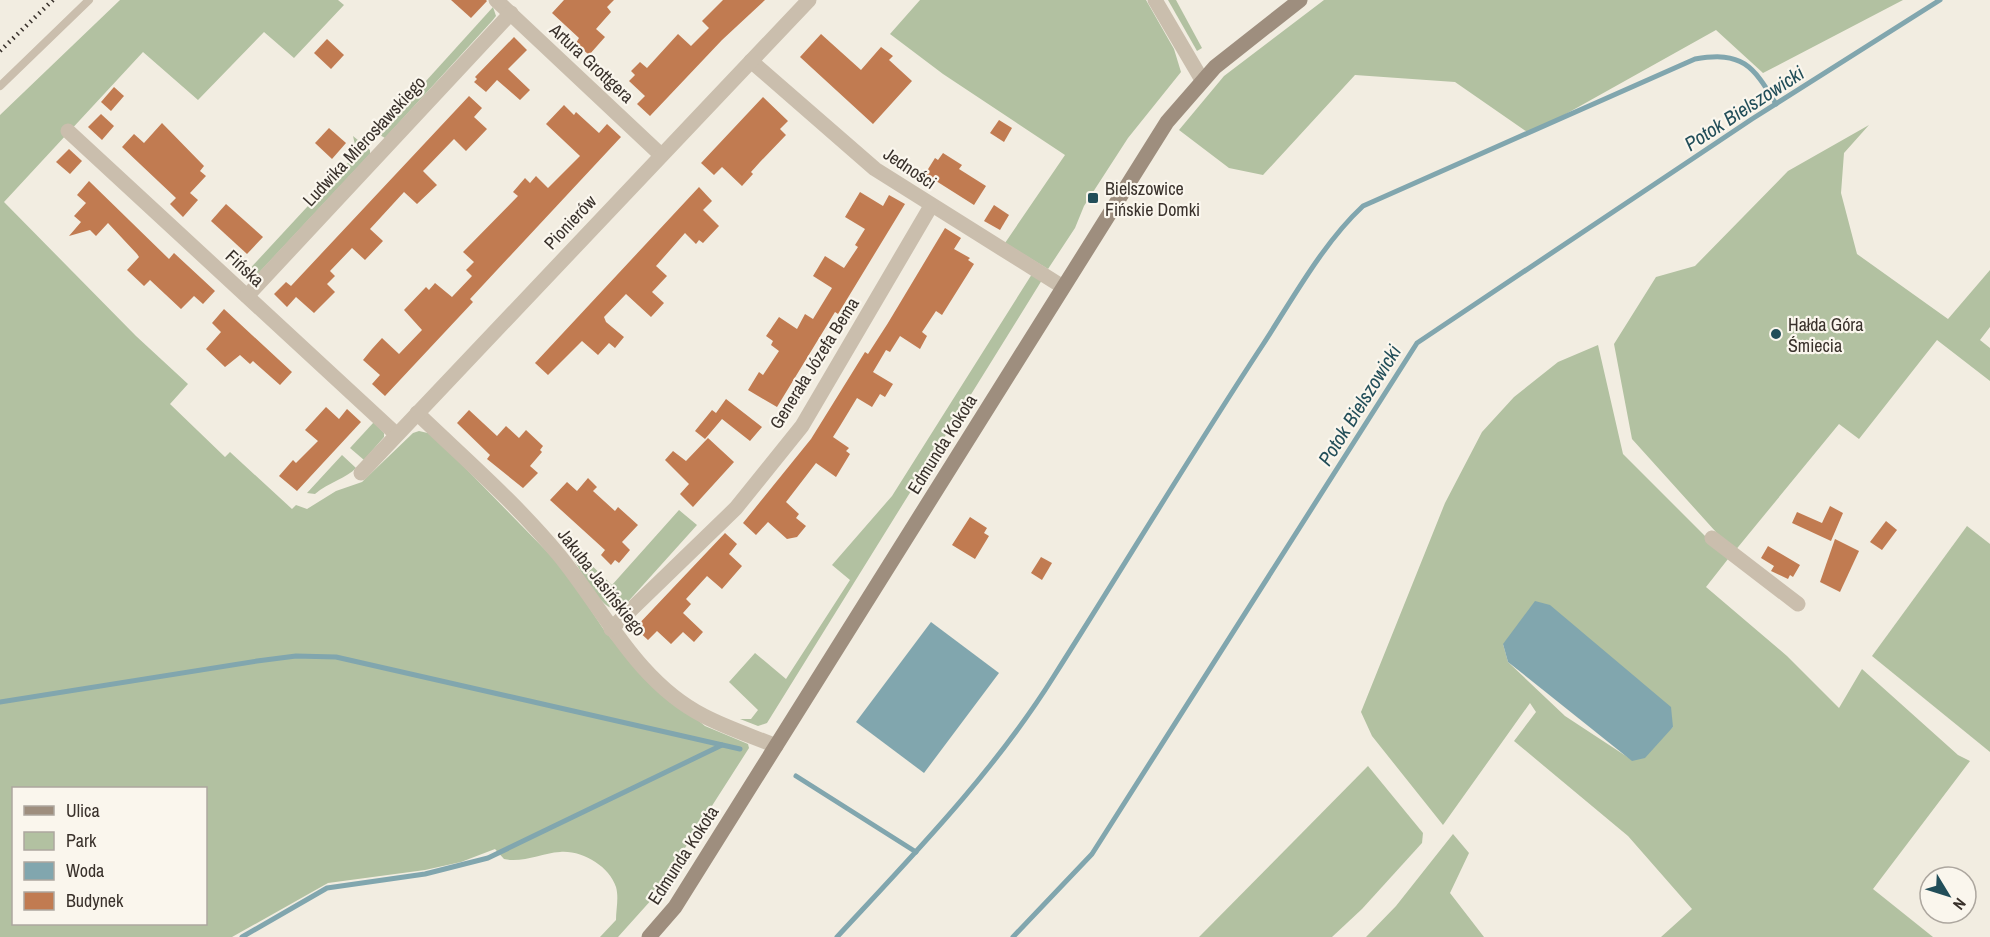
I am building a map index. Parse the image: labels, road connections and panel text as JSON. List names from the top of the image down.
{
  "streets": {
    "street": [
      "Artura Grottgera",
      "Ludwika Mierosławskiego",
      "Jedności",
      "Pionierów",
      "Fińska",
      "Generała Józefa Bema",
      "Edmunda Kokota",
      "Jakuba Jasińskiego"
    ]
  },
  "crossings": [
    ["Artura Grottgera", "Ludwika Mierosławskiego"],
    ["Artura Grottgera", "Pionierów"],
    ["Ludwika Mierosławskiego", "Fińska"],
    ["Jedności", "Pionierów"],
    ["Jedności", "Generała Józefa Bema"],
    ["Jedności", "Edmunda Kokota"],
    ["Pionierów", "Fińska"],
    ["Pionierów", "Jakuba Jasińskiego"],
    ["Generała Józefa Bema", "Jakuba Jasińskiego"],
    ["Edmunda Kokota", "Jakuba Jasińskiego"]
  ],
  "water": ["Potok Bielszowicki"],
  "places": {
    "transit": ["Bielszowice Fińskie Domki"],
    "other": ["Hałda Góra Śmiecia"]
  },
  "legend": [
    "Ulica",
    "Park",
    "Woda",
    "Budynek"
  ],
  "north": "bottom right"
}
